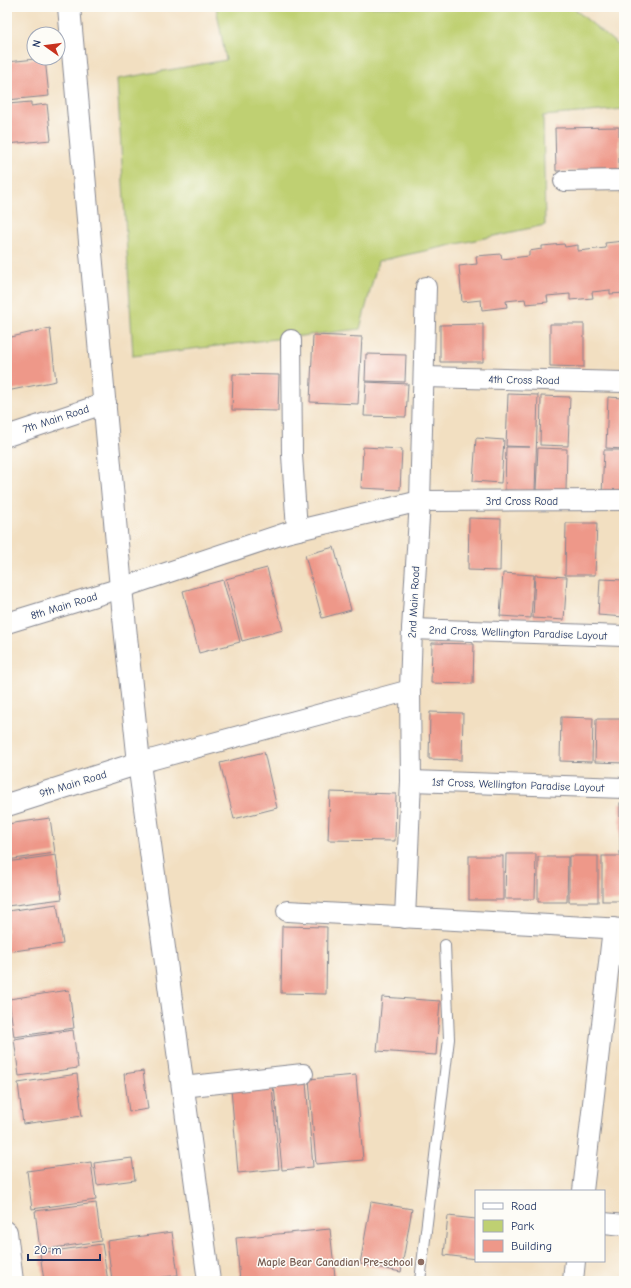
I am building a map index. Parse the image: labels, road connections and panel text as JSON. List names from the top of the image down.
{
  "streets": {
    "street": [
      "4th Cross Road",
      "7th Main Road",
      "3rd Cross Road",
      "2nd Main Road",
      "8th Main Road",
      "2nd Cross, Wellington Paradise Layout",
      "9th Main Road",
      "1st Cross, Wellington Paradise Layout"
    ]
  },
  "crossings": [
    ["4th Cross Road", "2nd Main Road"],
    ["3rd Cross Road", "2nd Main Road"],
    ["3rd Cross Road", "8th Main Road"],
    ["2nd Main Road", "2nd Cross, Wellington Paradise Layout"],
    ["2nd Main Road", "1st Cross, Wellington Paradise Layout"]
  ],
  "places": ["Maple Bear Canadian Pre-school"],
  "legend": ["Road", "Park", "Building"],
  "scale_bar": "20 m",
  "north": "left"
}
